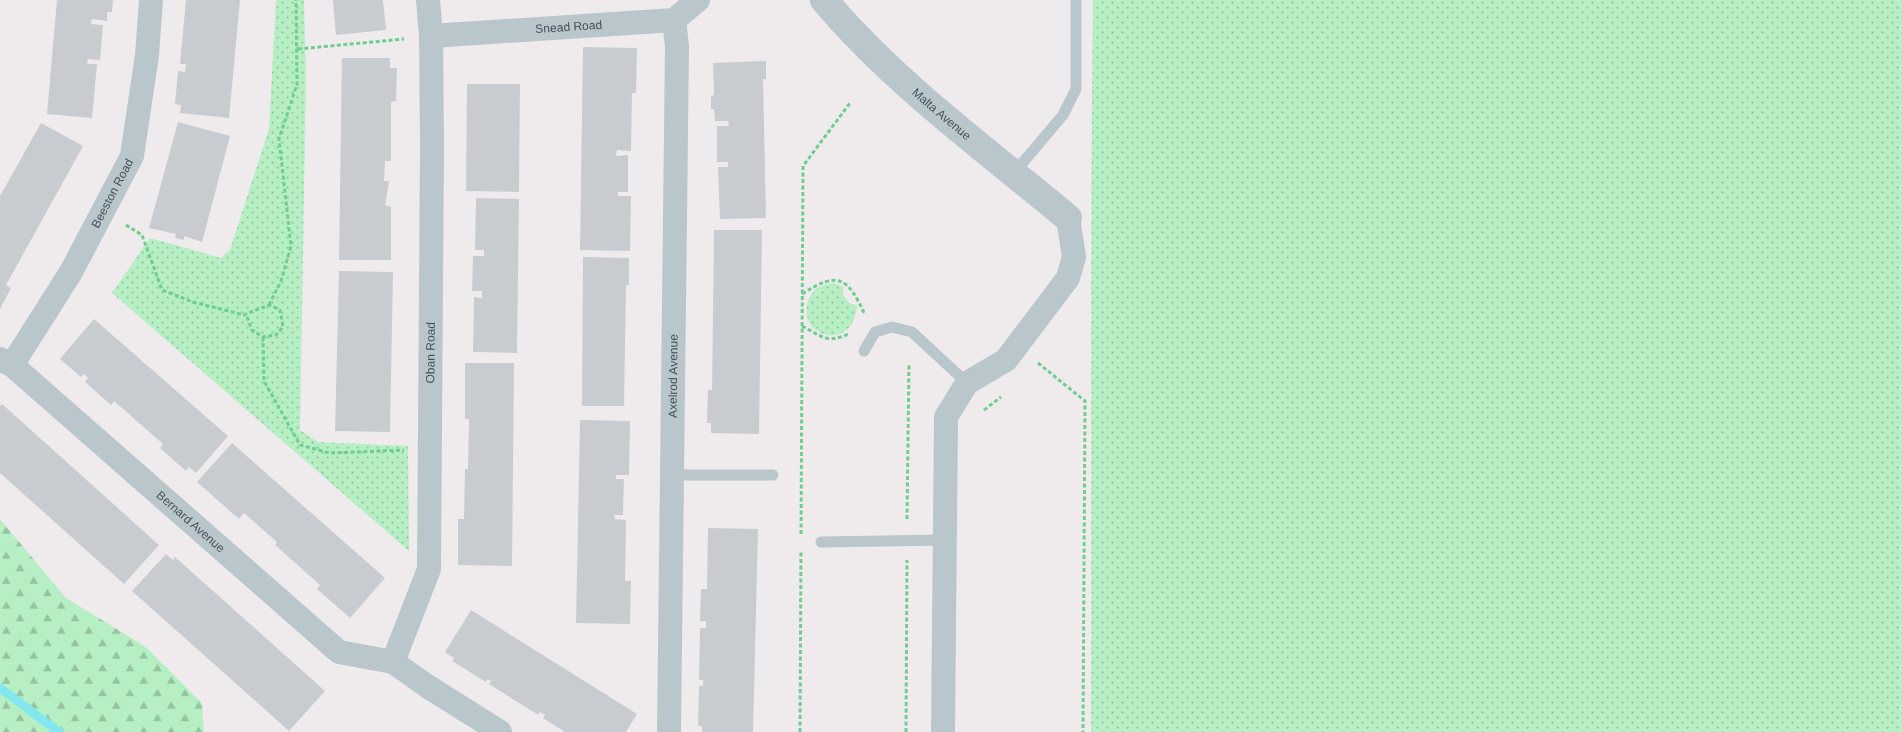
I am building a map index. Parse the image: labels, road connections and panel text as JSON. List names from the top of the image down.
{
  "streets": {
    "street": [
      "Snead Road",
      "Malta Avenue",
      "Beeston Road",
      "Oban Road",
      "Axelrod Avenue",
      "Bernard Avenue"
    ]
  },
  "crossings": [
    ["Snead Road", "Oban Road"],
    ["Snead Road", "Axelrod Avenue"],
    ["Beeston Road", "Bernard Avenue"],
    ["Oban Road", "Bernard Avenue"]
  ]
}
